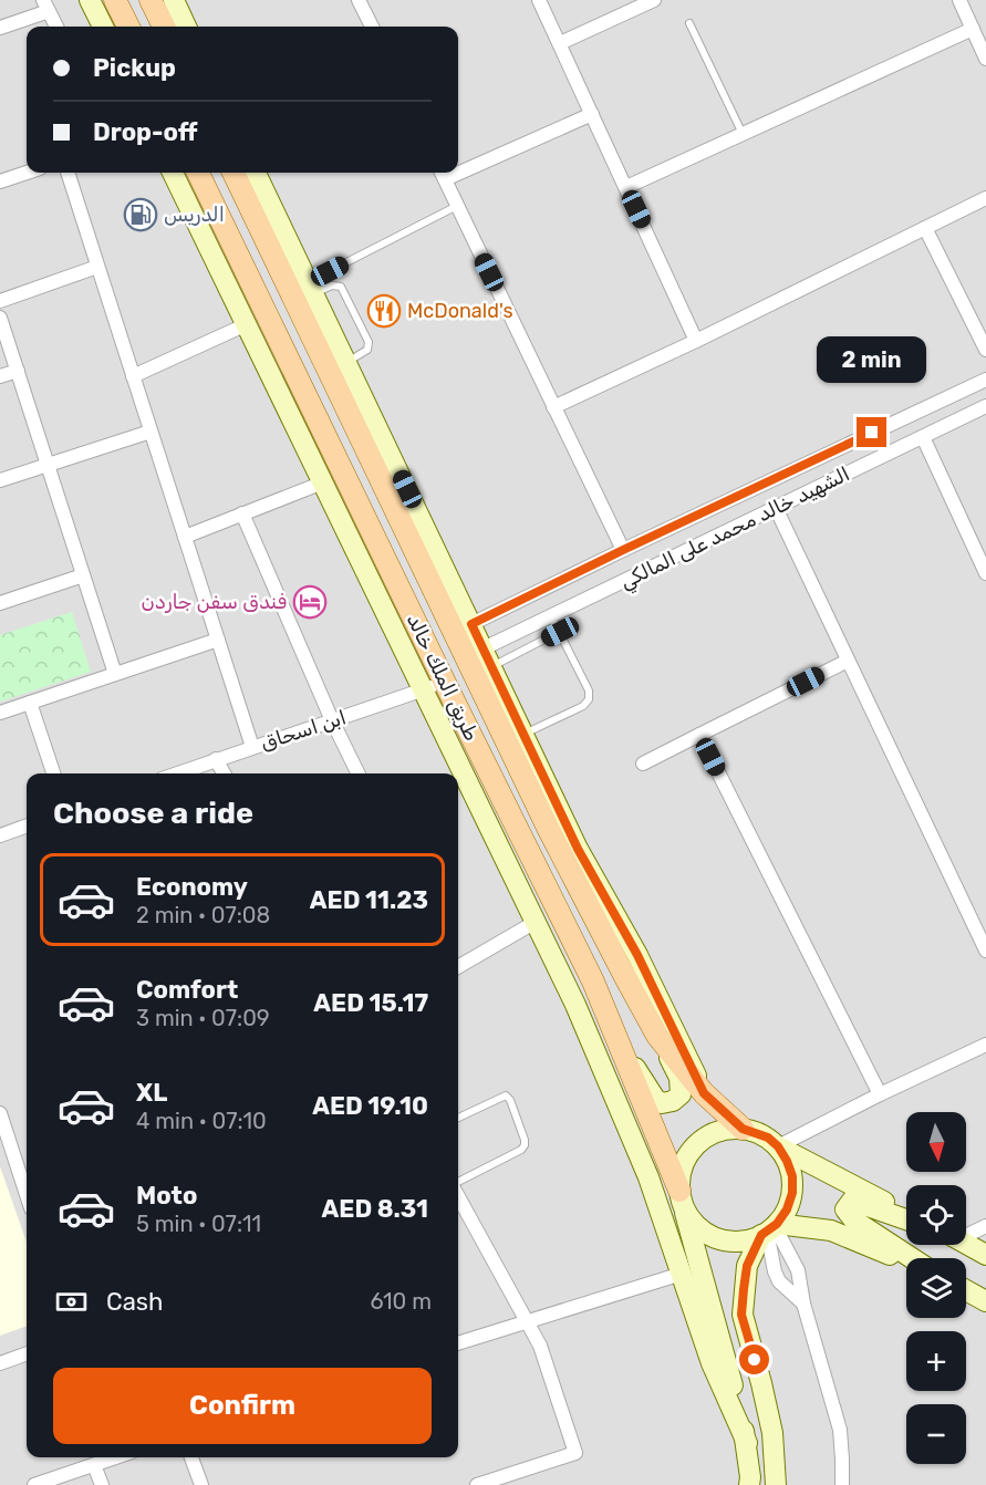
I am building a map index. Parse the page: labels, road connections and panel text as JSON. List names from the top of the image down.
{
  "streets": {
    "main road": ["طريق الملك خالد"],
    "street": ["الشهيد خالد محمد على المالكي", "ابن اسحاق"]
  },
  "crossings": [
    ["طريق الملك خالد", "ابن اسحاق"]
  ],
  "places": {
    "fuel station": ["الدريس"],
    "restaurant": ["McDonald's"],
    "hotel": ["فندق سفن جاردن"]
  },
  "north": "bottom",
  "page": {
    "banner": ["Pickup", "Drop-off"],
    "bubble": "2 min",
    "heading": "Choose a ride",
    "list": [
      {
        "name": "Economy",
        "note": "2 min · 07:08",
        "value": "AED 11.23"
      },
      {
        "name": "Comfort",
        "note": "3 min · 07:09",
        "value": "AED 15.17"
      },
      {
        "name": "XL",
        "note": "4 min · 07:10",
        "value": "AED 19.10"
      },
      {
        "name": "Moto",
        "note": "5 min · 07:11",
        "value": "AED 8.31"
      }
    ],
    "map_buttons": ["+", "−"],
    "pay": ["Cash", "610 m"],
    "buttons": "Confirm"
  }
}
